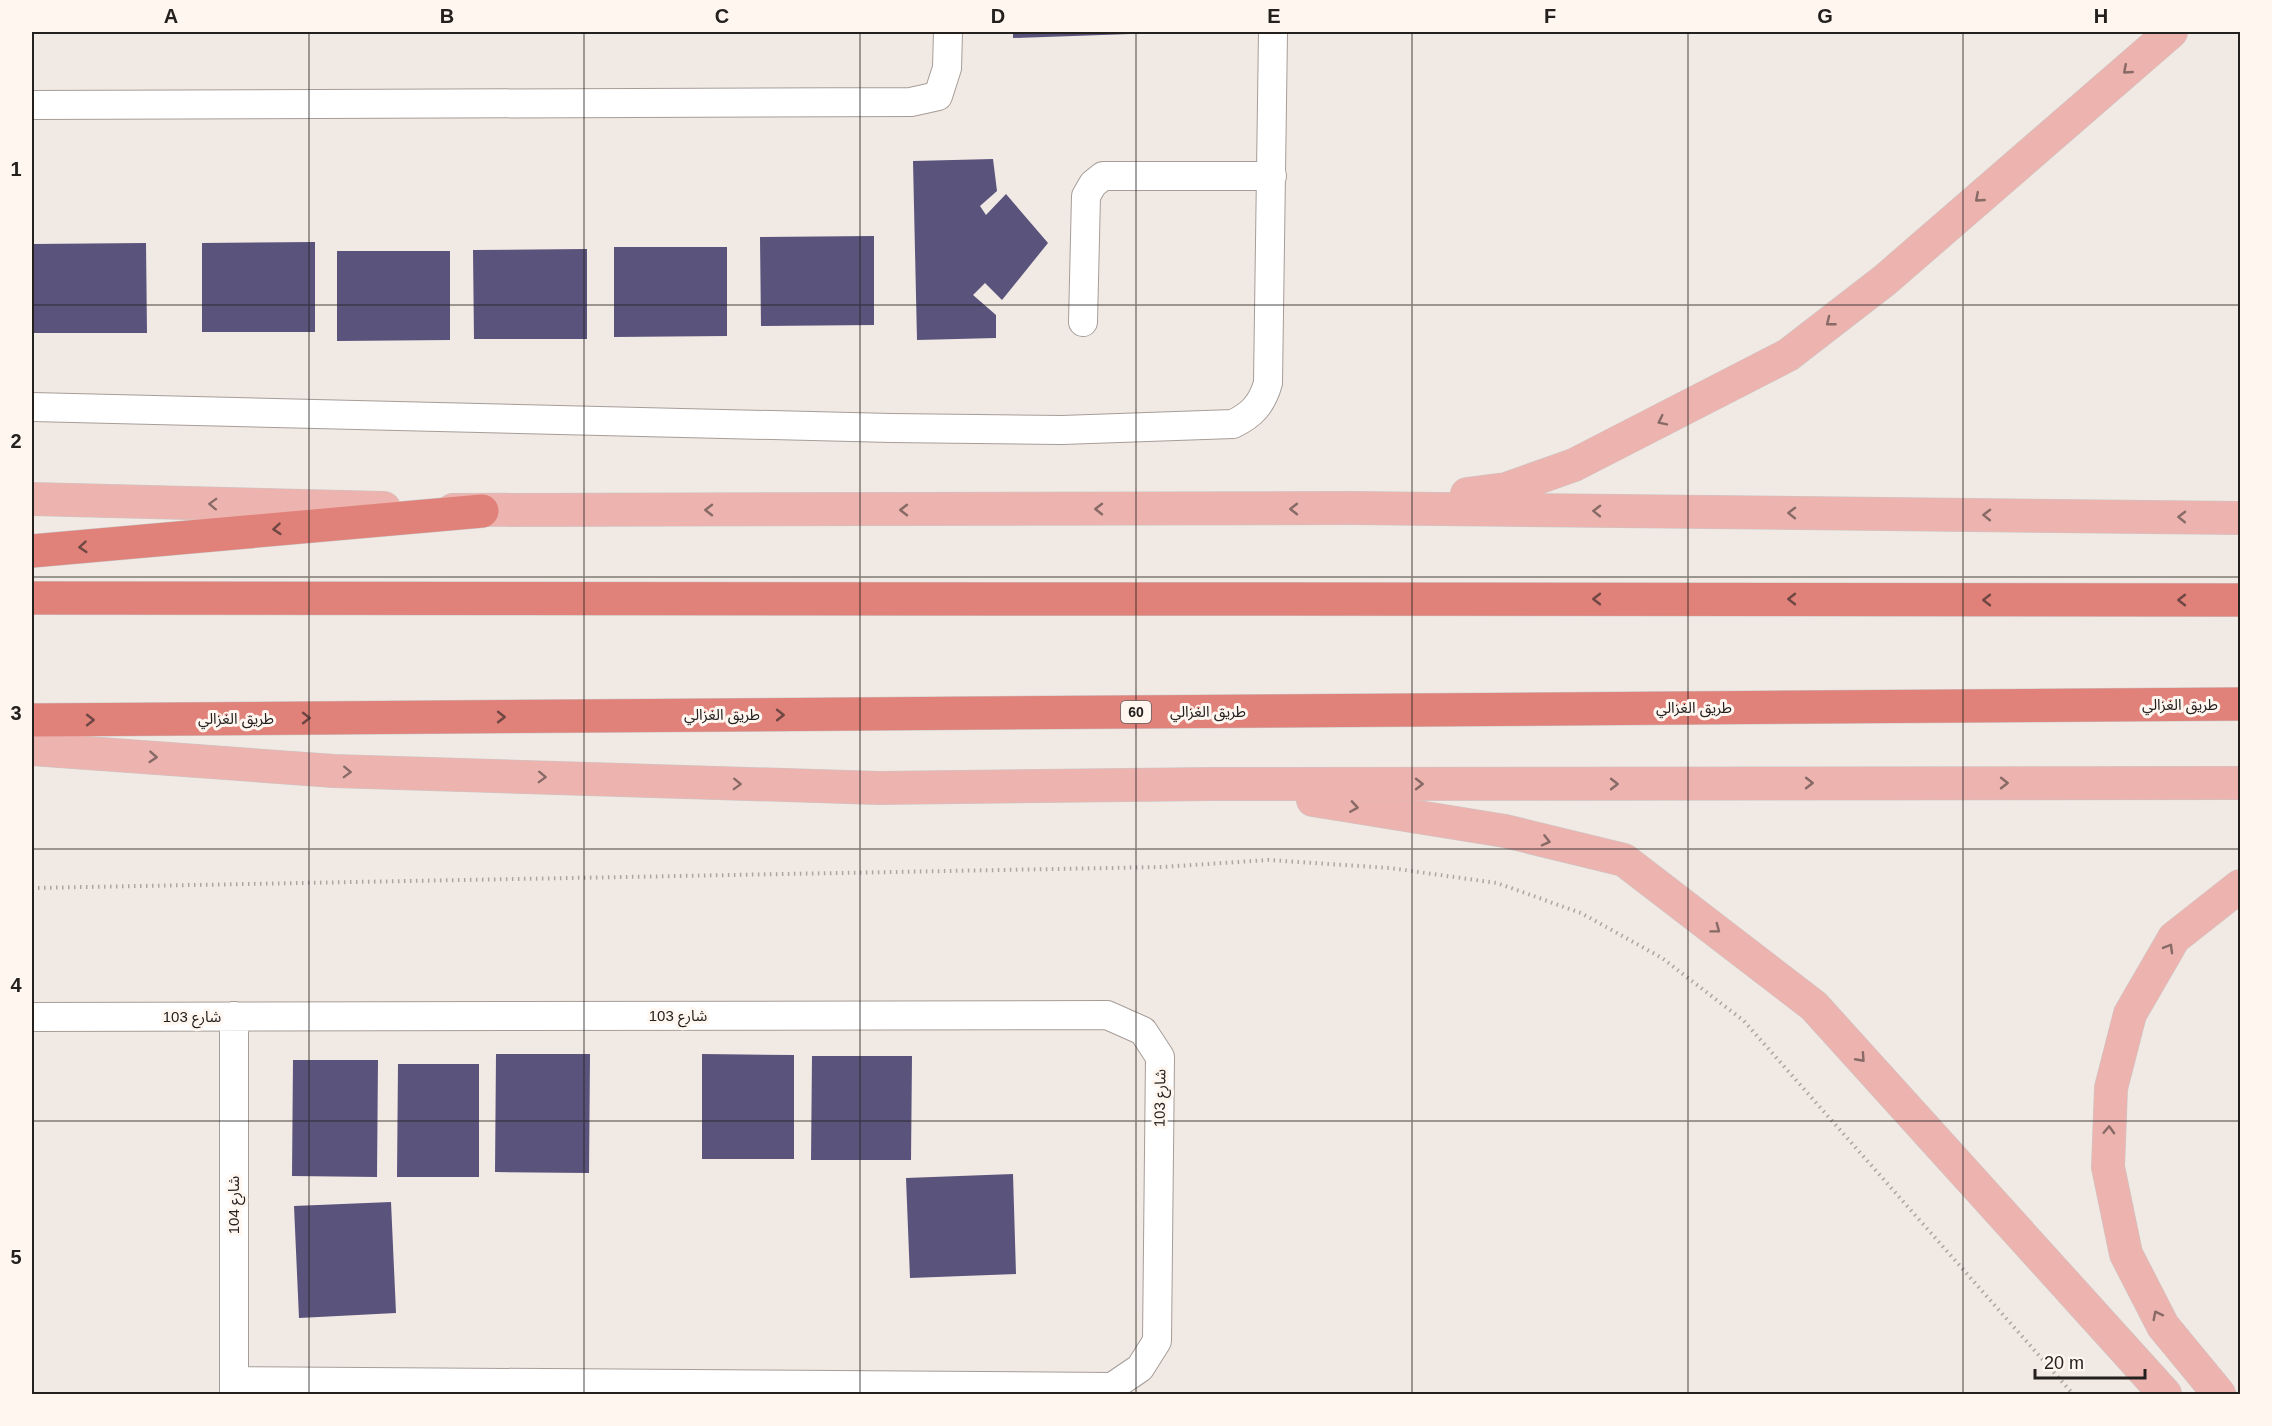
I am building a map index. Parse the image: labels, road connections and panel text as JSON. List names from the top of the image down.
{
  "streets": {
    "highway": ["طريق الغزالي", "60"],
    "street": ["شارع 103", "شارع 104"]
  },
  "crossings": [
    ["شارع 103", "شارع 104"]
  ],
  "scale_bar": "20 m",
  "grid": {
    "columns": [
      "A",
      "B",
      "C",
      "D",
      "E",
      "F",
      "G",
      "H"
    ],
    "rows": [
      "1",
      "2",
      "3",
      "4",
      "5"
    ]
  }
}
